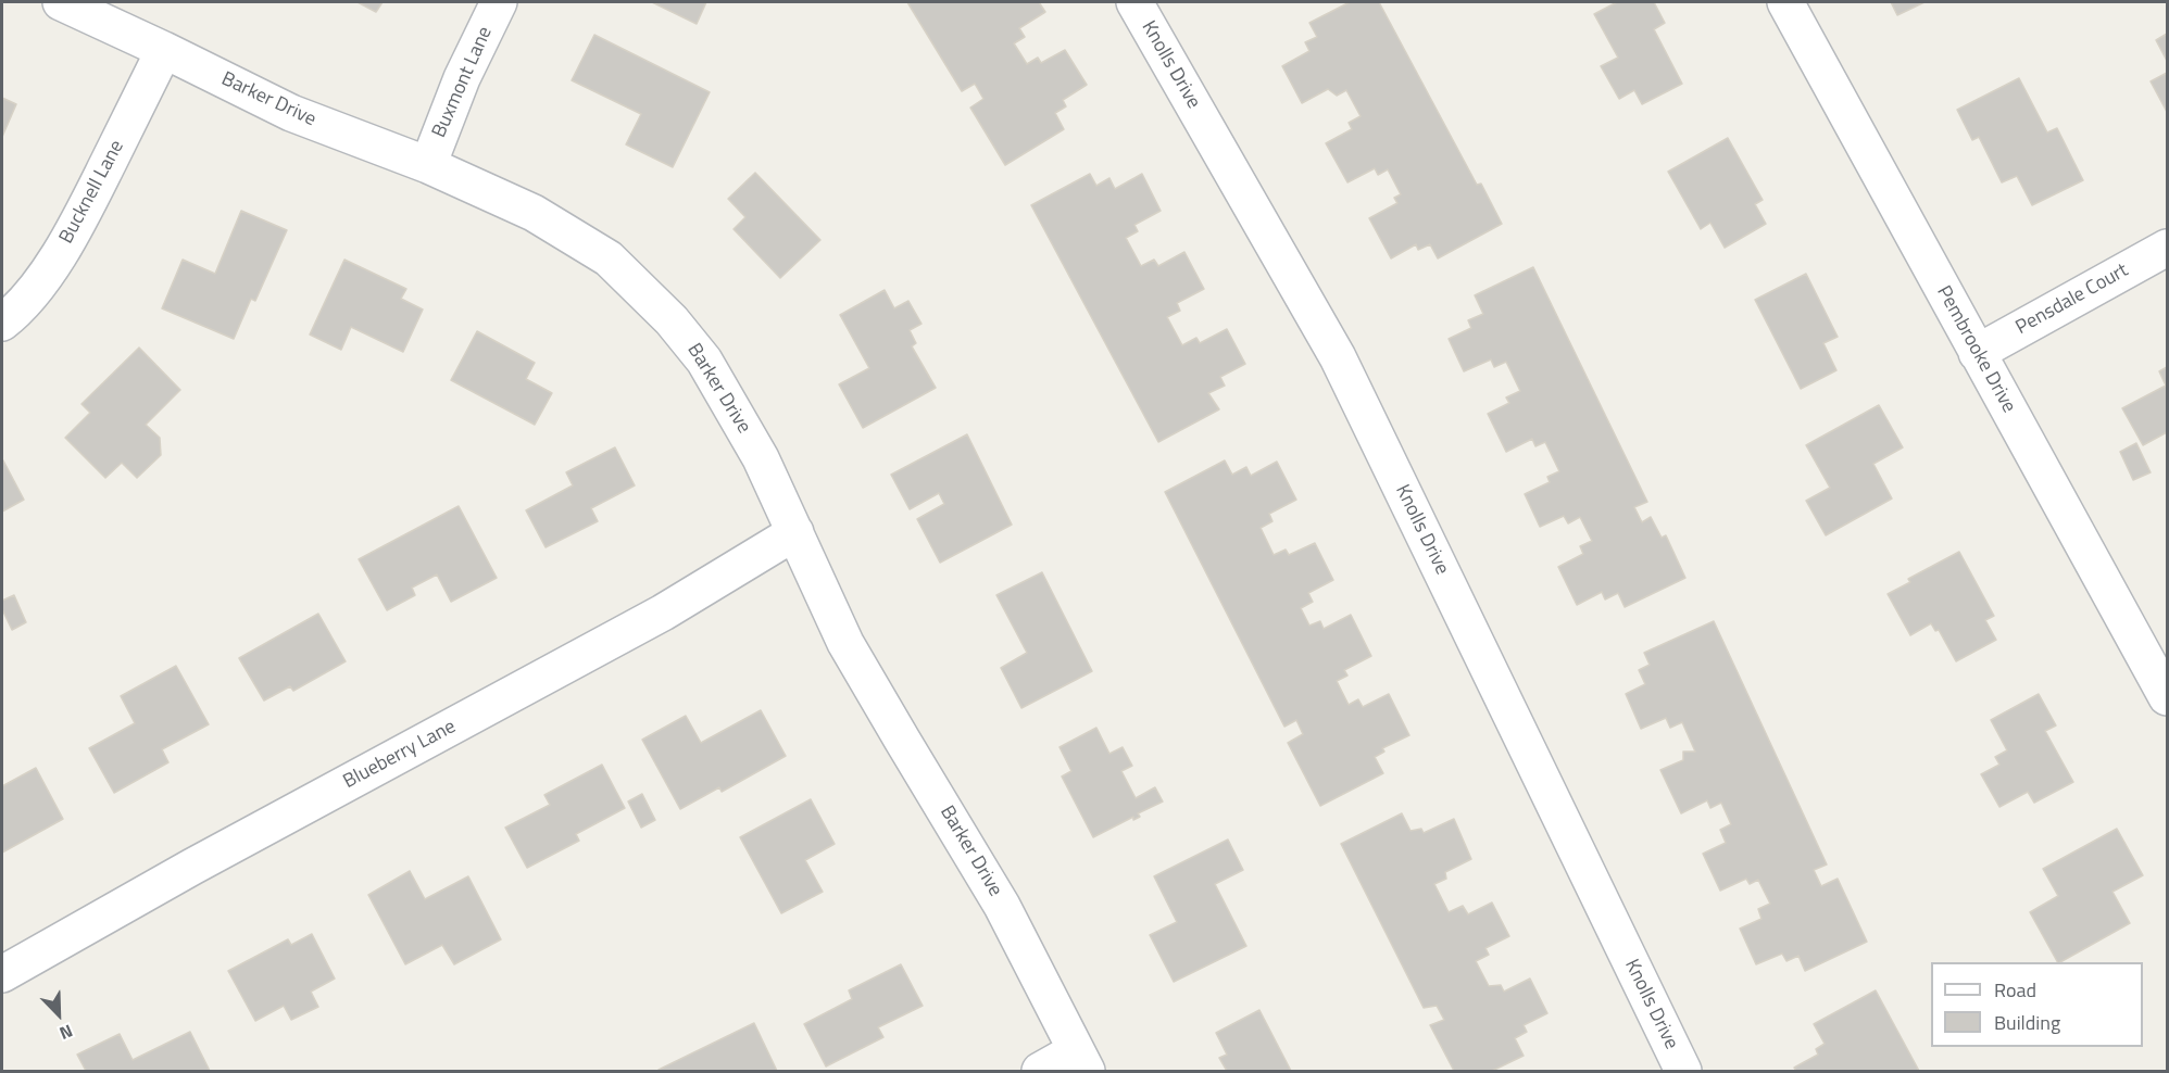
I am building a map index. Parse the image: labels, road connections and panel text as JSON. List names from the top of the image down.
{
  "streets": {
    "street": [
      "Knolls Drive",
      "Buxmont Lane",
      "Barker Drive",
      "Bucknell Lane",
      "Pensdale Court",
      "Pembrooke Drive",
      "Blueberry Lane"
    ]
  },
  "crossings": [
    ["Buxmont Lane", "Barker Drive"],
    ["Barker Drive", "Bucknell Lane"],
    ["Barker Drive", "Blueberry Lane"],
    ["Pensdale Court", "Pembrooke Drive"]
  ],
  "legend": ["Road", "Building"],
  "north": "bottom right"
}
